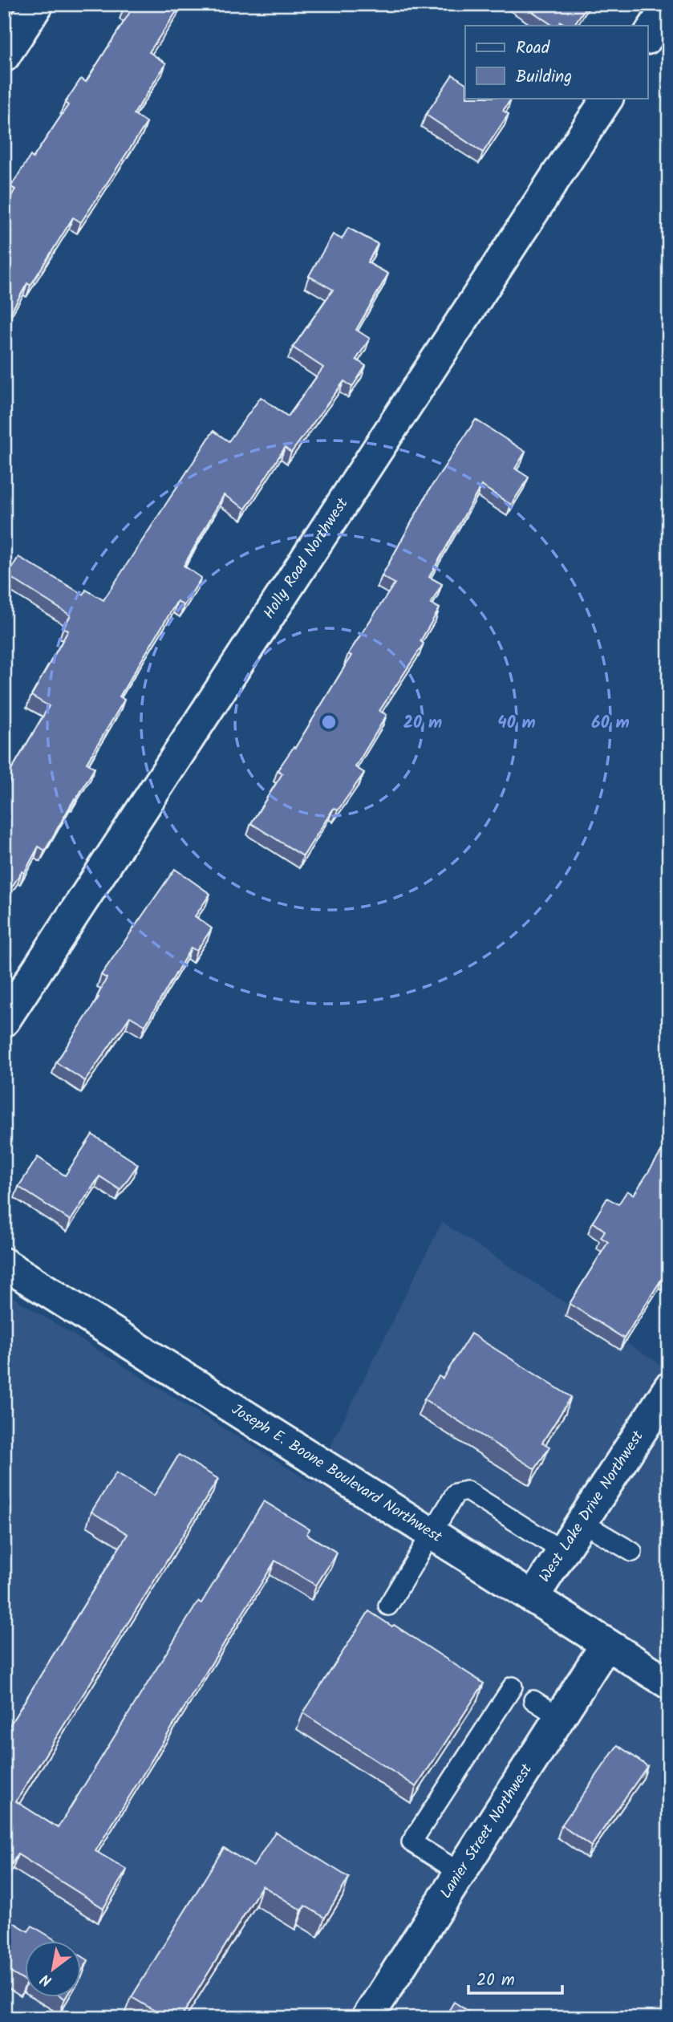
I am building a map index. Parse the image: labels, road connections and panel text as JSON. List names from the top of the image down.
{
  "streets": {
    "street": [
      "Holly Road Northwest",
      "Joseph E. Boone Boulevard Northwest",
      "West Lake Drive Northwest",
      "Lanier Street Northwest"
    ]
  },
  "crossings": [
    ["Joseph E. Boone Boulevard Northwest", "West Lake Drive Northwest"],
    ["Joseph E. Boone Boulevard Northwest", "Lanier Street Northwest"]
  ],
  "legend": ["Road", "Building"],
  "scale_bar": "20 m",
  "north": "bottom left",
  "rings": ["20 m", "40 m", "60 m"]
}
